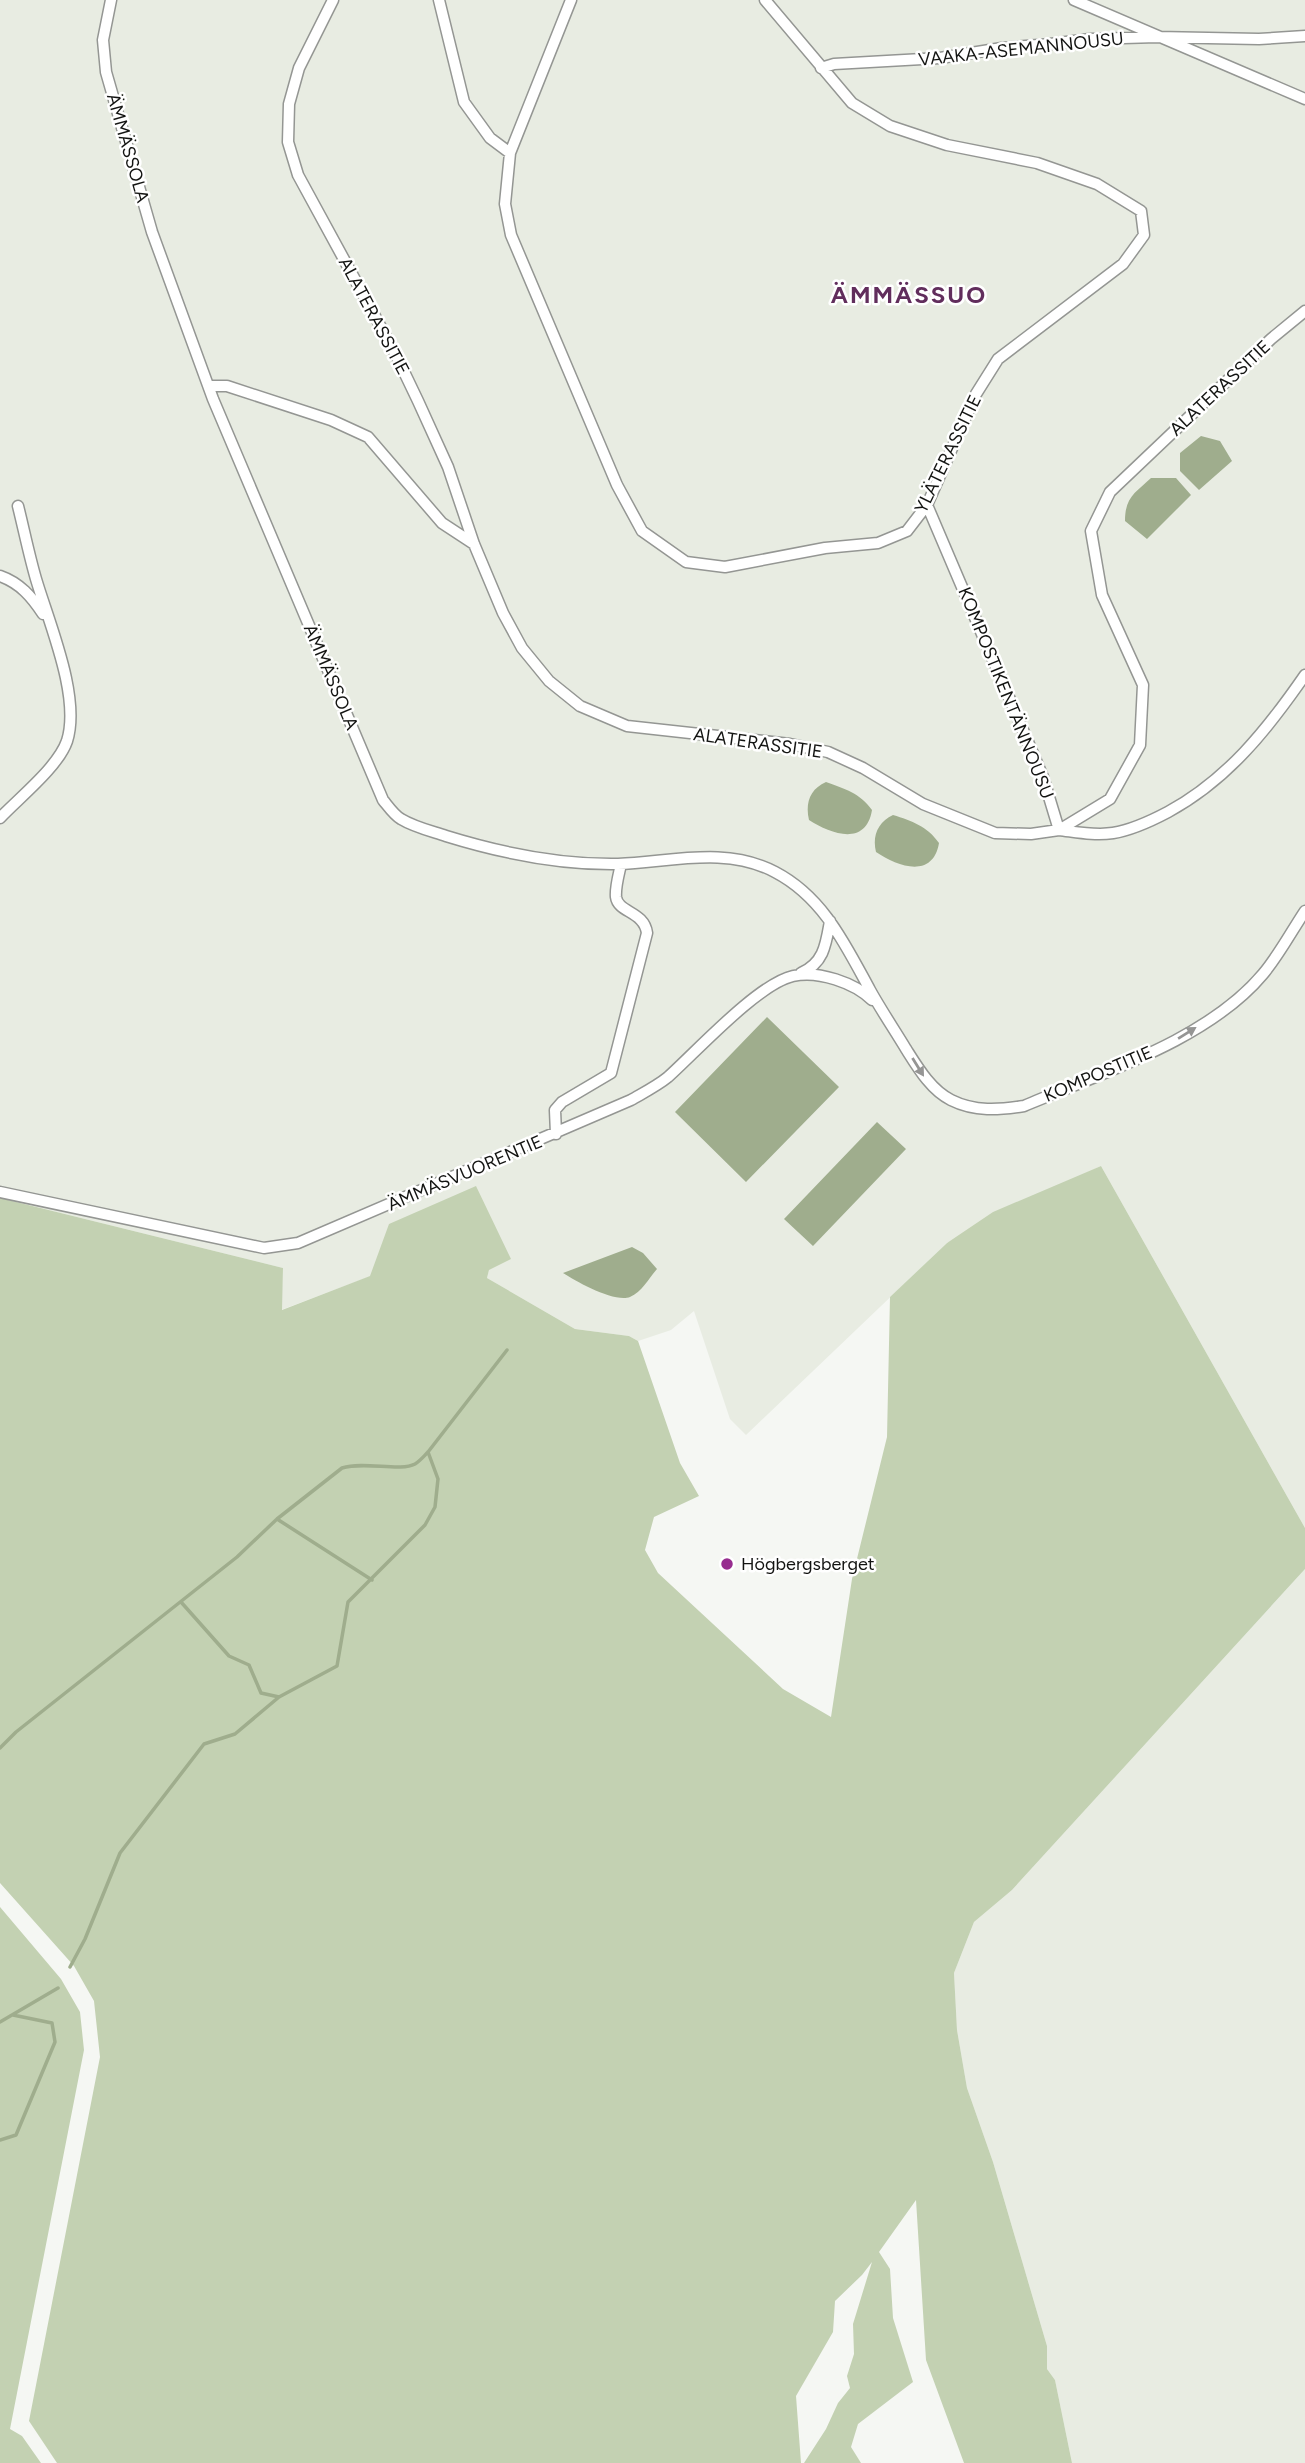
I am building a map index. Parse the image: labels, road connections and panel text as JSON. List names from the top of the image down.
{
  "streets": {
    "street": [
      "VAAKA-ASEMANNOUSU",
      "ÄMMÄSSOLA",
      "ALATERASSITIE",
      "YLÄTERASSITIE",
      "KOMPOSTIKENTÄNNOUSU",
      "KOMPOSTITIE",
      "ÄMMÄSVUORENTIE"
    ]
  },
  "crossings": [
    ["VAAKA-ASEMANNOUSU", "YLÄTERASSITIE"],
    ["ÄMMÄSSOLA", "KOMPOSTITIE"],
    ["ÄMMÄSSOLA", "ÄMMÄSVUORENTIE"],
    ["ALATERASSITIE", "KOMPOSTIKENTÄNNOUSU"],
    ["YLÄTERASSITIE", "KOMPOSTIKENTÄNNOUSU"]
  ],
  "one_way": ["KOMPOSTITIE"],
  "districts": ["ÄMMÄSSUO"],
  "places": ["Högbergsberget"]
}
